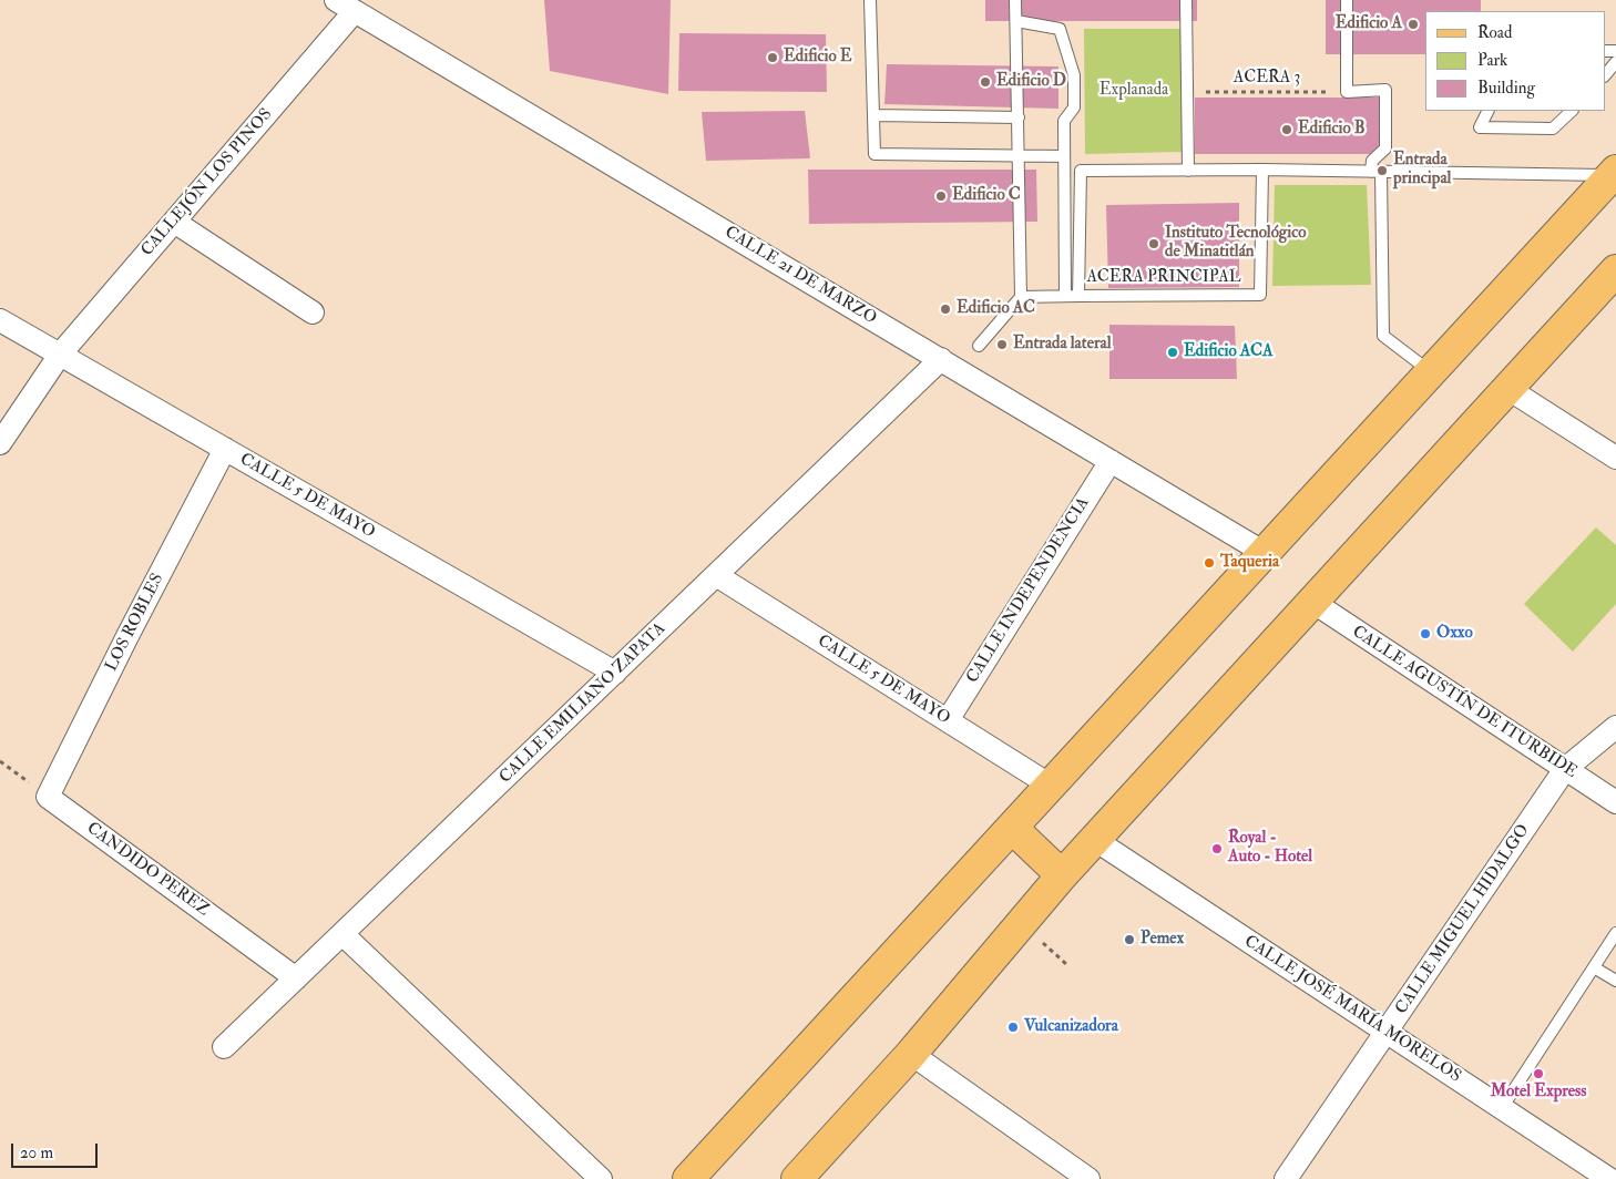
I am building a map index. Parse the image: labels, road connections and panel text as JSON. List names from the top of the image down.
{
  "streets": {
    "street": [
      "CALLEJÓN LOS PINOS",
      "CALLE 21 DE MARZO",
      "CALLE 5 DE MAYO",
      "CALLE INDEPENDENCIA",
      "LOS ROBLES",
      "CALLE AGUSTÍN DE ITURBIDE",
      "CALLE EMILIANO ZAPATA",
      "CANDIDO PEREZ",
      "CALLE MIGUEL HIDALGO",
      "CALLE JOSÉ MARÍA MORELOS"
    ],
    "lane": ["ACERA PRINCIPAL"],
    "path": ["ACERA 3"]
  },
  "crossings": [
    ["CALLEJÓN LOS PINOS", "CALLE 21 DE MARZO"],
    ["CALLEJÓN LOS PINOS", "CALLE 5 DE MAYO"],
    ["CALLE 21 DE MARZO", "CALLE INDEPENDENCIA"],
    ["CALLE 21 DE MARZO", "CALLE EMILIANO ZAPATA"],
    ["CALLE 5 DE MAYO", "CALLE INDEPENDENCIA"],
    ["CALLE 5 DE MAYO", "LOS ROBLES"],
    ["CALLE 5 DE MAYO", "CALLE EMILIANO ZAPATA"],
    ["LOS ROBLES", "CANDIDO PEREZ"],
    ["CALLE AGUSTÍN DE ITURBIDE", "CALLE MIGUEL HIDALGO"],
    ["CALLE EMILIANO ZAPATA", "CANDIDO PEREZ"],
    ["CALLE MIGUEL HIDALGO", "CALLE JOSÉ MARÍA MORELOS"]
  ],
  "parks": ["Explanada"],
  "places": [
    "Edificio A",
    "Edificio E",
    "Edificio D",
    "Edificio B",
    "Entrada principal",
    "Edificio C",
    "Instituto Tecnológico de Minatitlán",
    "Edificio AC",
    "Entrada lateral",
    "Edificio ACA",
    "Taqueria",
    "Oxxo",
    "Royal - Auto - Hotel",
    "Pemex",
    "Vulcanizadora",
    "Motel Express"
  ],
  "legend": ["Road", "Park", "Building"],
  "scale_bar": "20 m"
}
